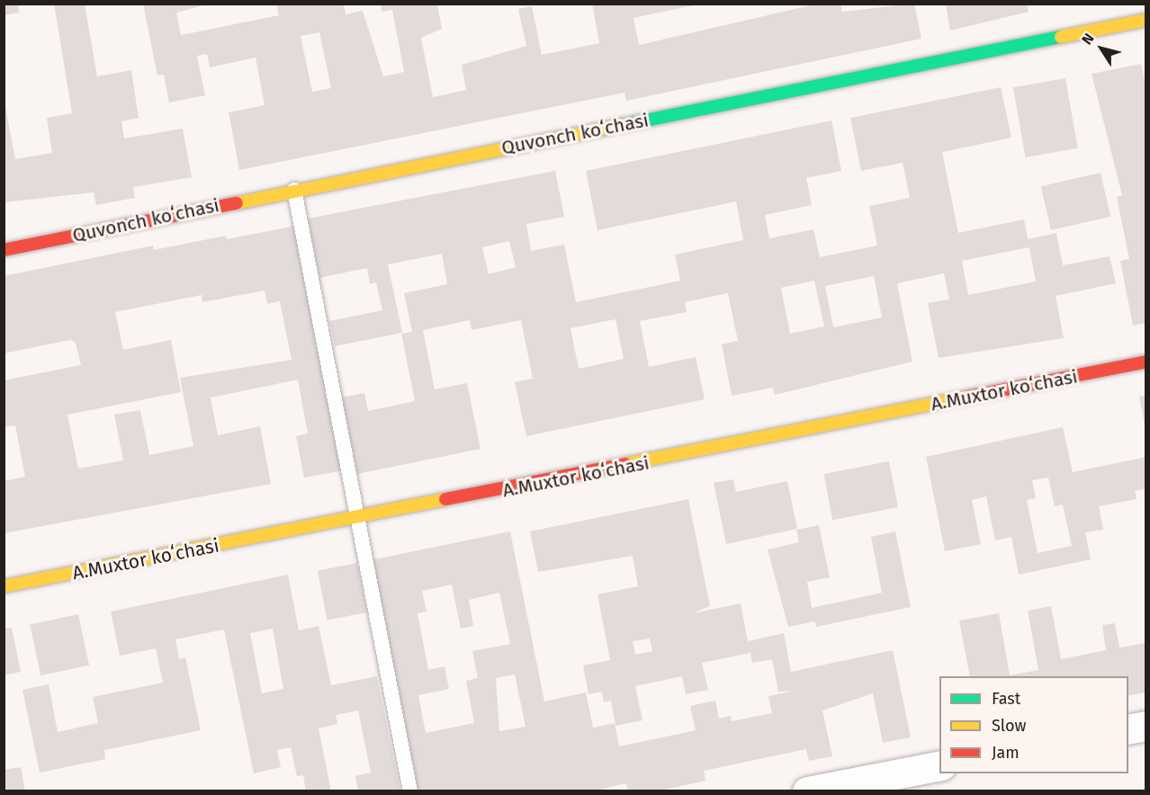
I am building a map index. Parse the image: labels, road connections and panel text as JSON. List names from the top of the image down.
{
  "streets": {
    "street": ["Quvonch koʻchasi", "A.Muxtor koʻchasi"]
  },
  "legend": ["Fast", "Slow", "Jam"],
  "north": "top left"
}
